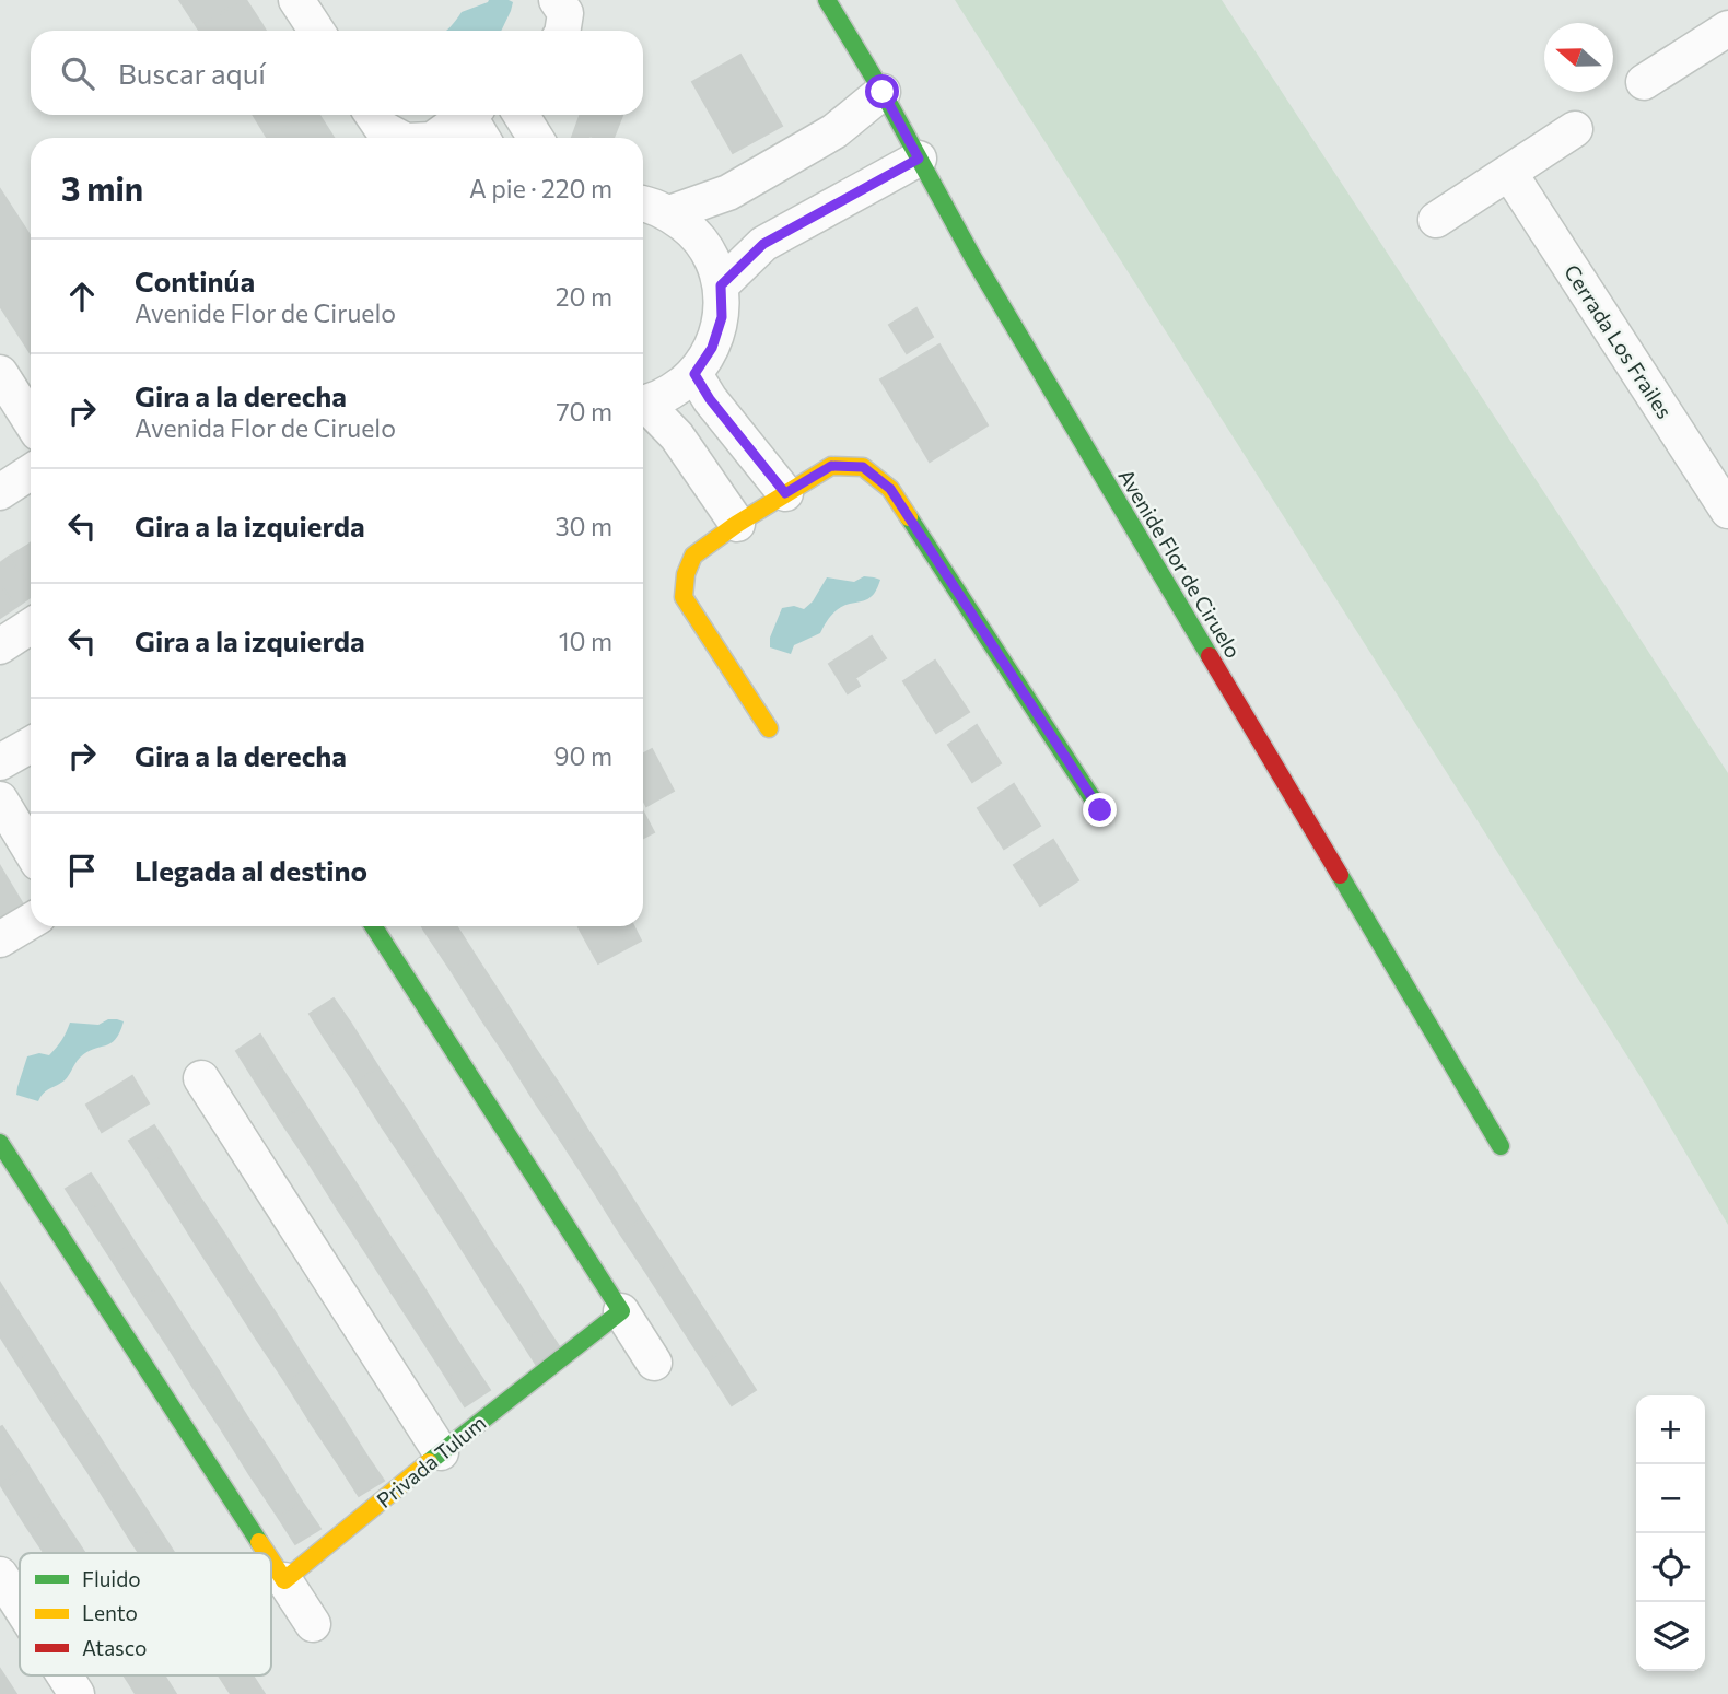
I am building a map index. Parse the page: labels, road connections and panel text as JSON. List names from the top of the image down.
{
  "streets": {
    "street": ["Cerrada Los Frailes", "Avenide Flor de Ciruelo", "Privada Tulum"]
  },
  "legend": ["Fluido", "Lento", "Atasco"],
  "north": "left",
  "page": {
    "search": "Buscar aquí",
    "heading": ["3 min", "A pie · 220 m"],
    "list": [
      ["Continúa", "Avenide Flor de Ciruelo", "20 m"],
      ["Gira a la derecha", "Avenida Flor de Ciruelo", "70 m"],
      ["Gira a la izquierda", "30 m"],
      ["Gira a la izquierda", "10 m"],
      ["Gira a la derecha", "90 m"],
      "Llegada al destino"
    ],
    "map_buttons": ["+", "−"]
  }
}
